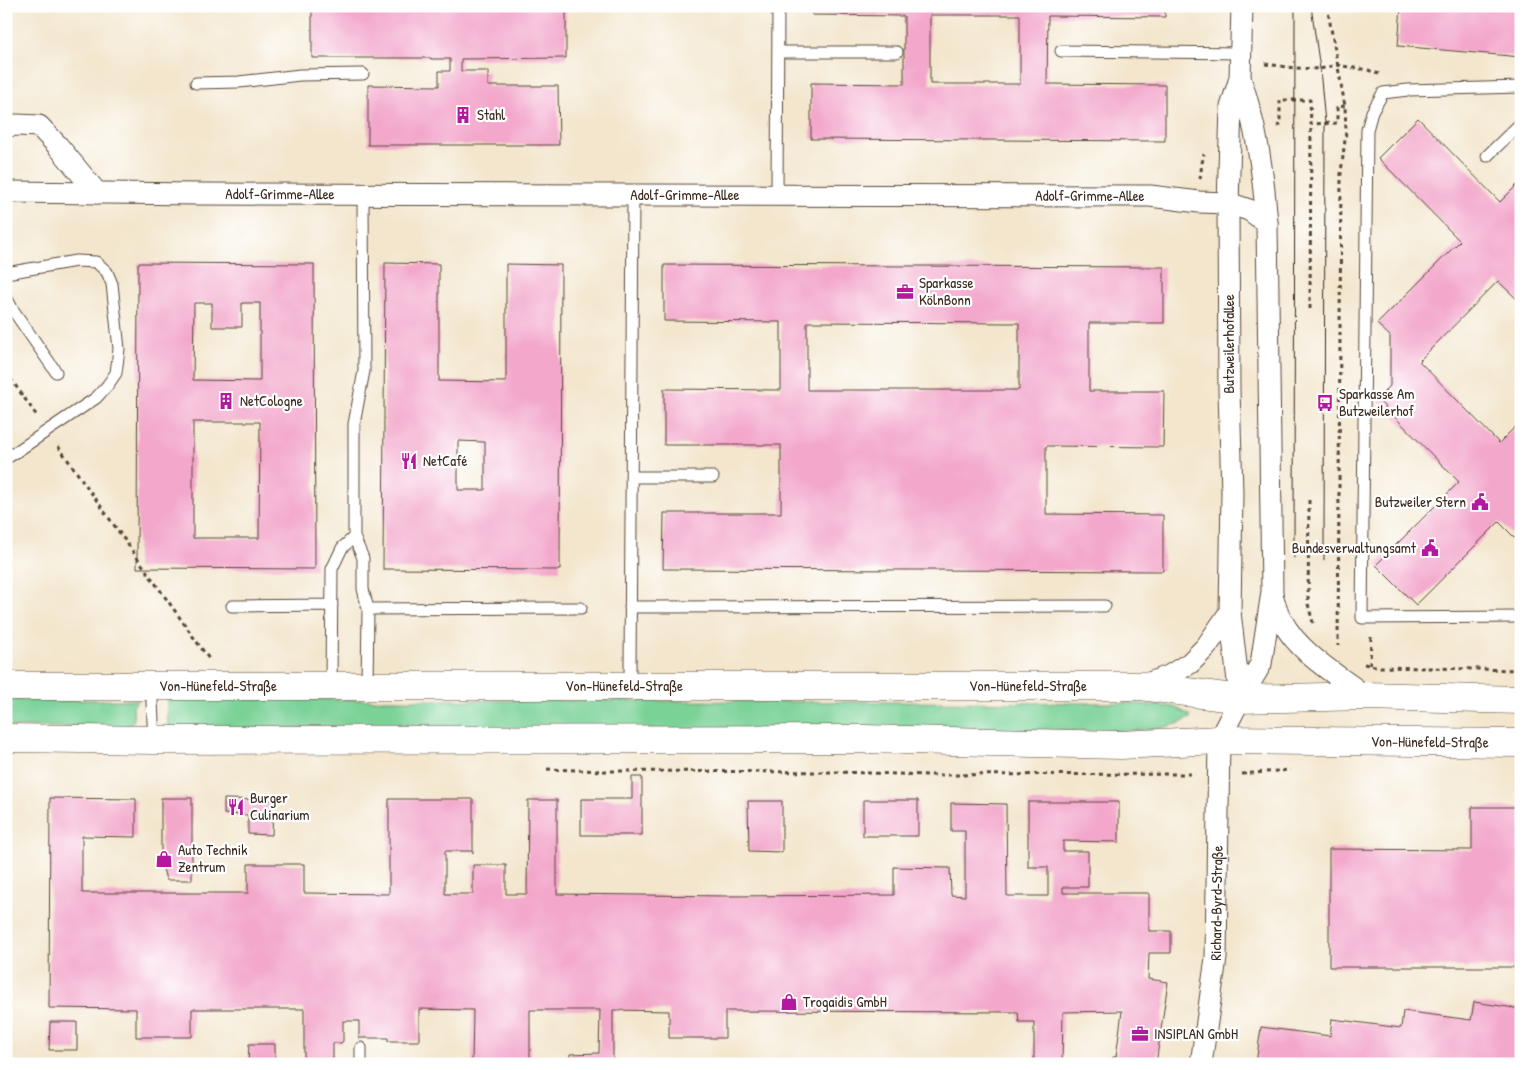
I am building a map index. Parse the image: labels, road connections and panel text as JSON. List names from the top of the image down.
{
  "streets": {
    "street": [
      "Adolf-Grimme-Allee",
      "Butzweilerhofallee",
      "Von-Hünefeld-Straße",
      "Richard-Byrd-Straße"
    ]
  },
  "crossings": [
    ["Adolf-Grimme-Allee", "Butzweilerhofallee"],
    ["Butzweilerhofallee", "Von-Hünefeld-Straße"],
    ["Von-Hünefeld-Straße", "Richard-Byrd-Straße"]
  ],
  "places": {
    "building": ["Stahl", "NetCologne"],
    "office": ["Sparkasse KölnBonn", "INSIPLAN GmbH"],
    "bus stop": ["Sparkasse Am Butzweilerhof"],
    "restaurant": ["NetCafé", "Burger Culinarium"],
    "public building": ["Butzweiler Stern", "Bundesverwaltungsamt"],
    "shop": ["Auto Technik Zentrum", "Trogaidis GmbH"]
  }
}
